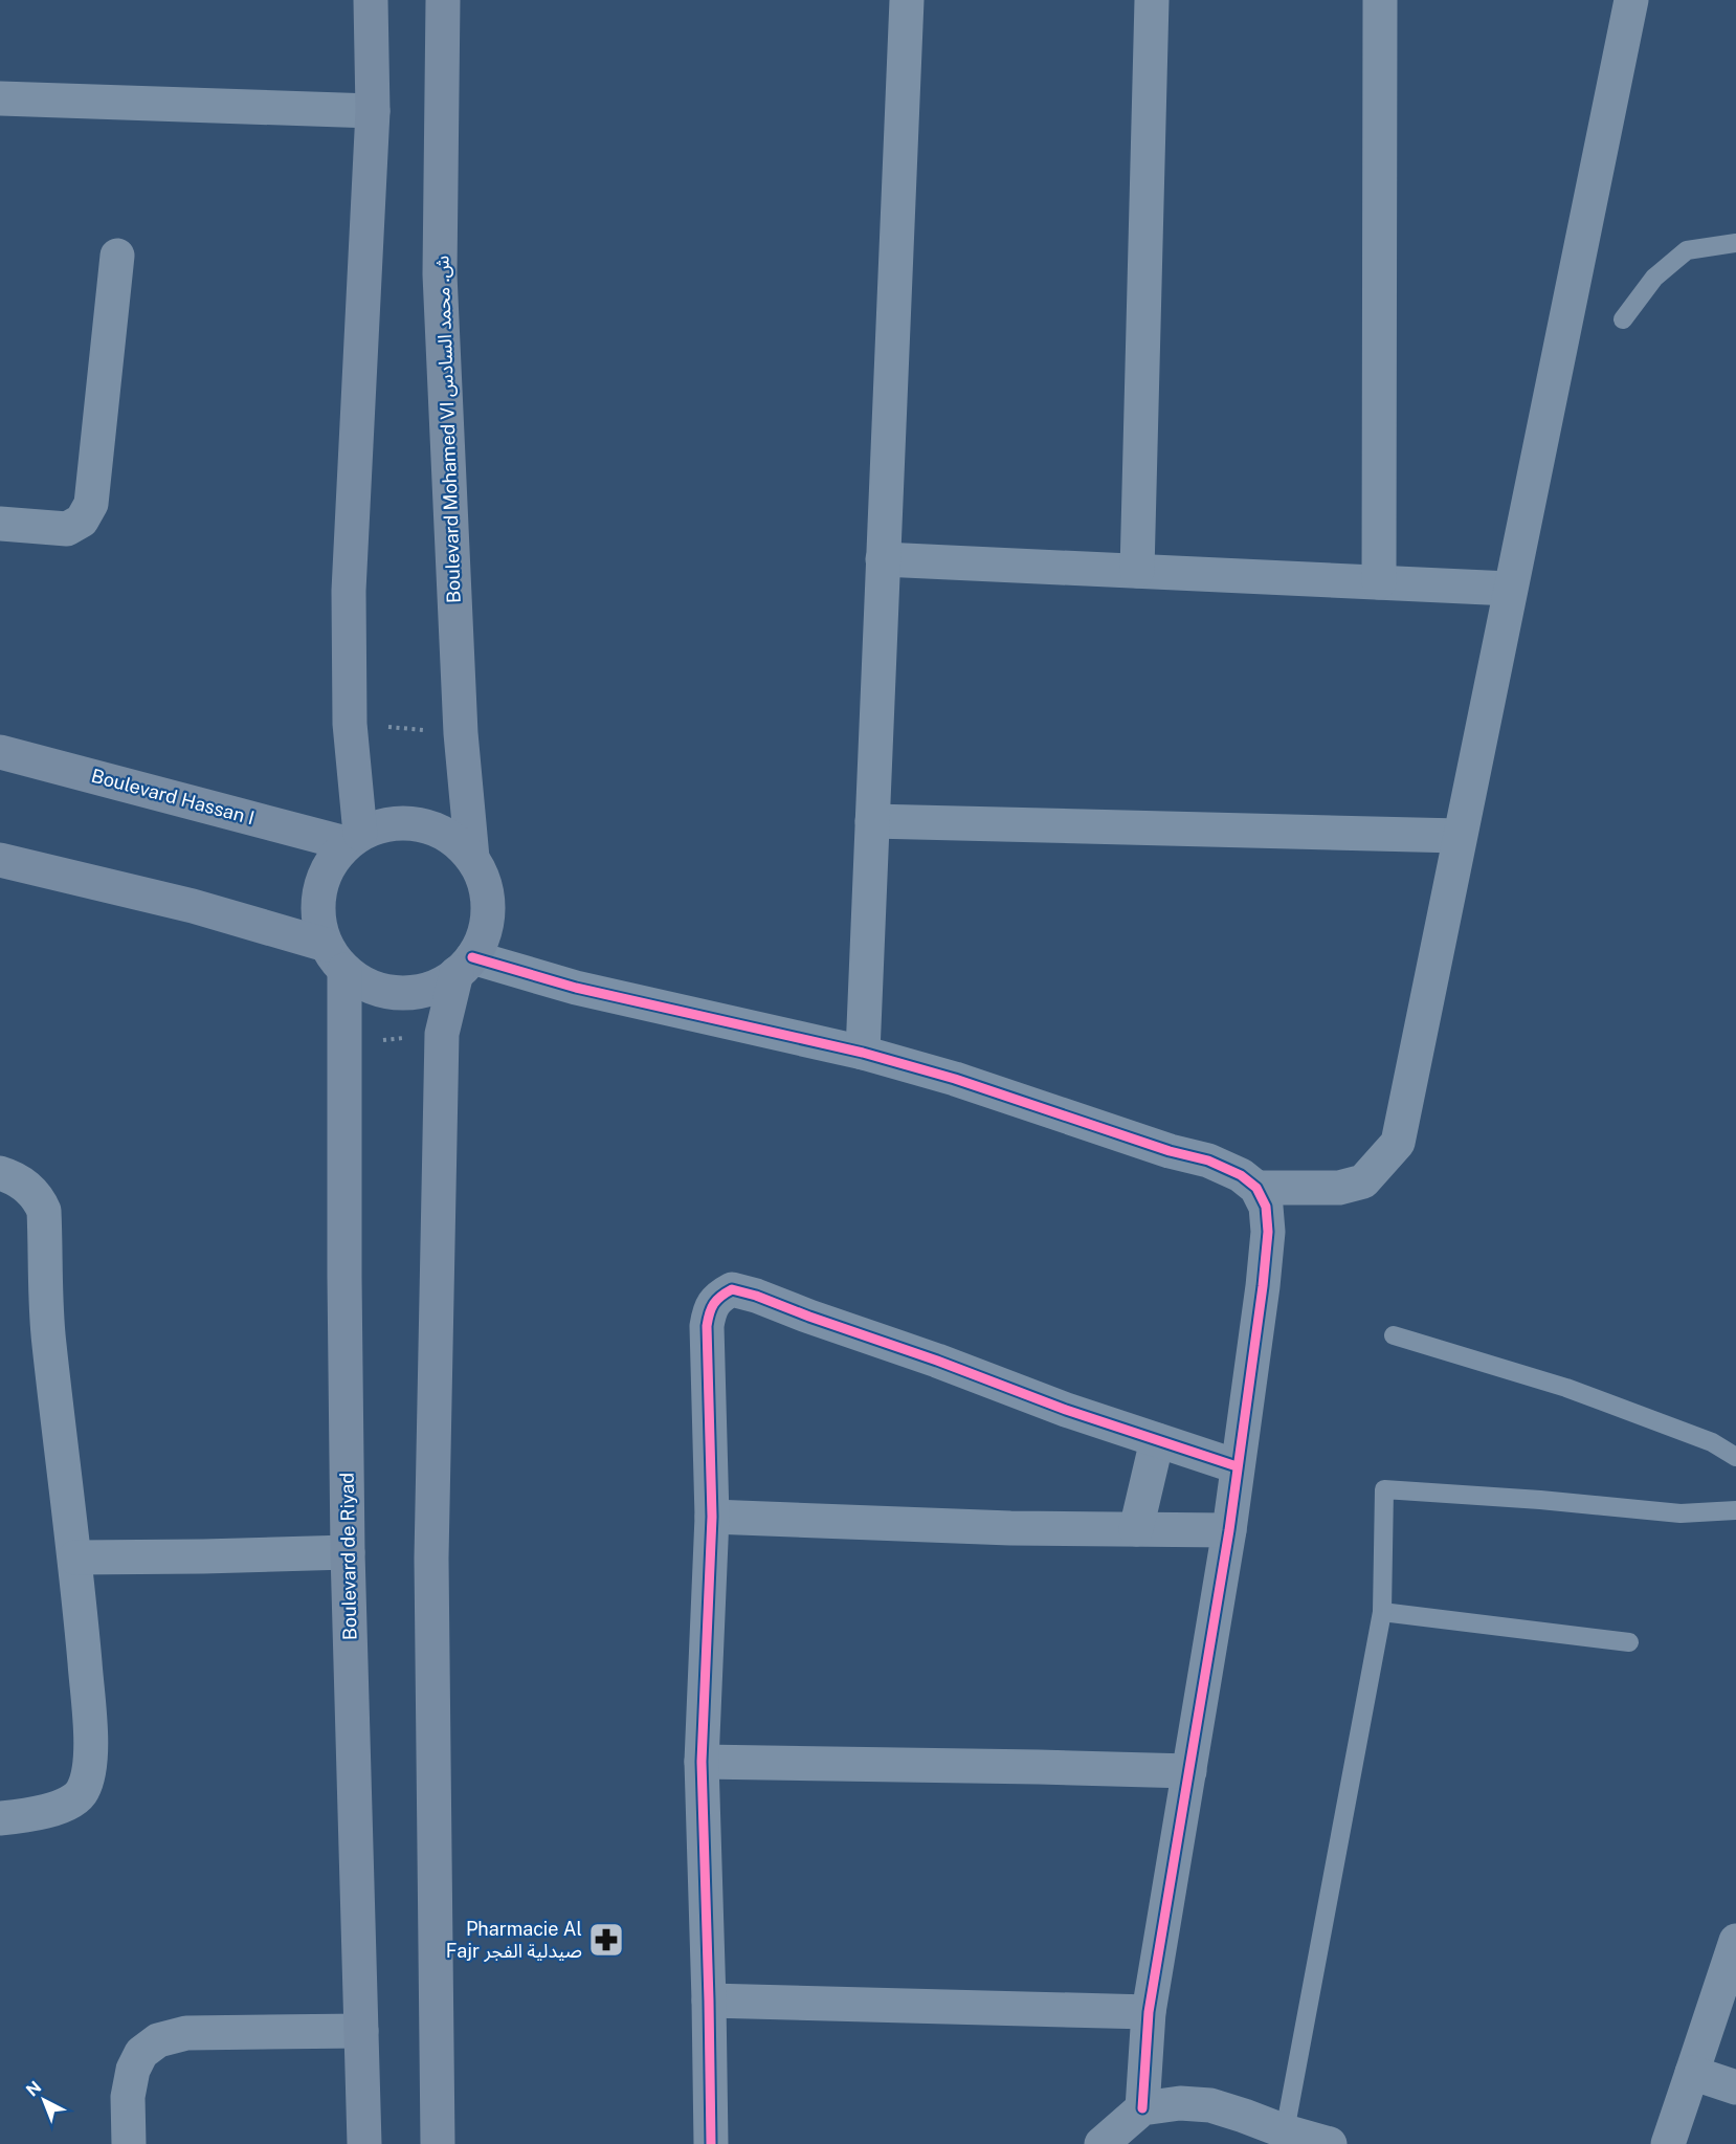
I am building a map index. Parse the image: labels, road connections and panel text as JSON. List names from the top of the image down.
{
  "streets": {
    "main road": ["Boulevard Mohamed VI ش. محمد السادس", "Boulevard Hassan I", "Boulevard de Riyad"]
  },
  "crossings": [
    ["Boulevard Mohamed VI ش. محمد السادس", "Boulevard Hassan I"],
    ["Boulevard Mohamed VI ش. محمد السادس", "Boulevard de Riyad"],
    ["Boulevard Hassan I", "Boulevard de Riyad"]
  ],
  "places": {
    "pharmacy": ["Pharmacie Al Fajr صيدلية الفجر"]
  },
  "north": "top left"
}
